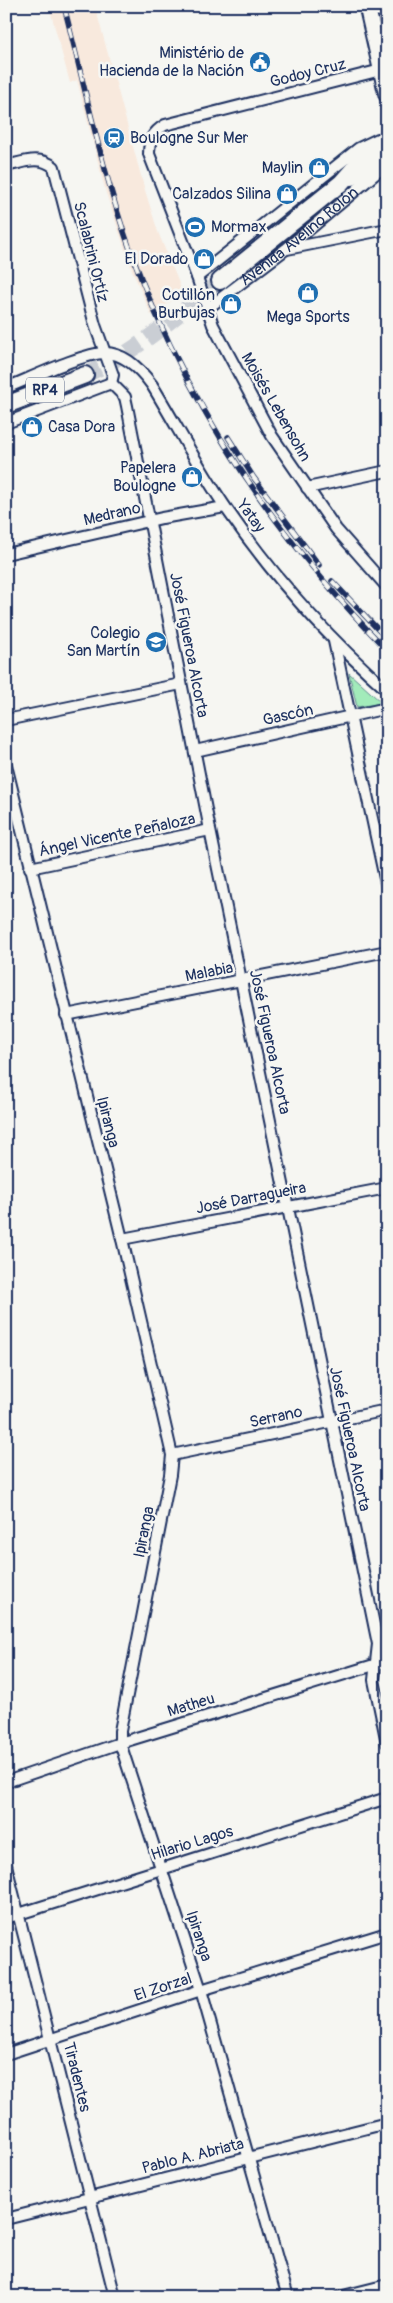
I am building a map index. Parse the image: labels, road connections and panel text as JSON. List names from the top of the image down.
{
  "streets": {
    "main road": ["Avenida Avelino Rolón", "RP4"],
    "street": [
      "Godoy Cruz",
      "Scalabrini Ortíz",
      "Moisés Lebensohn",
      "Medrano",
      "Yatay",
      "José Figueroa Alcorta",
      "Gascón",
      "Ángel Vicente Peñaloza",
      "Malabia",
      "Ipiranga",
      "José Darragueira",
      "Serrano",
      "Matheu",
      "Hilario Lagos",
      "El Zorzal",
      "Tiradentes",
      "Pablo A. Abriata"
    ]
  },
  "crossings": [
    ["Godoy Cruz", "Moisés Lebensohn"],
    ["Avenida Avelino Rolón", "Moisés Lebensohn"],
    ["Scalabrini Ortíz", "Yatay"],
    ["Medrano", "Yatay"],
    ["Medrano", "José Figueroa Alcorta"],
    ["José Figueroa Alcorta", "Gascón"],
    ["José Figueroa Alcorta", "Ángel Vicente Peñaloza"],
    ["José Figueroa Alcorta", "Malabia"],
    ["José Figueroa Alcorta", "José Darragueira"],
    ["José Figueroa Alcorta", "Serrano"],
    ["José Figueroa Alcorta", "Matheu"],
    ["Ángel Vicente Peñaloza", "Ipiranga"],
    ["Malabia", "Ipiranga"],
    ["Ipiranga", "José Darragueira"],
    ["Ipiranga", "Serrano"],
    ["Ipiranga", "Matheu"],
    ["Ipiranga", "Hilario Lagos"],
    ["Ipiranga", "El Zorzal"],
    ["Ipiranga", "Pablo A. Abriata"],
    ["Hilario Lagos", "Tiradentes"],
    ["El Zorzal", "Tiradentes"],
    ["Tiradentes", "Pablo A. Abriata"]
  ],
  "places": {
    "public building": ["Ministério de Hacienda de la Nación"],
    "station": ["Boulogne Sur Mer"],
    "shop": [
      "Maylin",
      "Calzados Silina",
      "El Dorado",
      "Mega Sports",
      "Cotillón Burbujas",
      "Casa Dora",
      "Papelera Boulogne"
    ],
    "sports": ["Mormax"],
    "school or university": ["Colegio San Martín"]
  }
}
